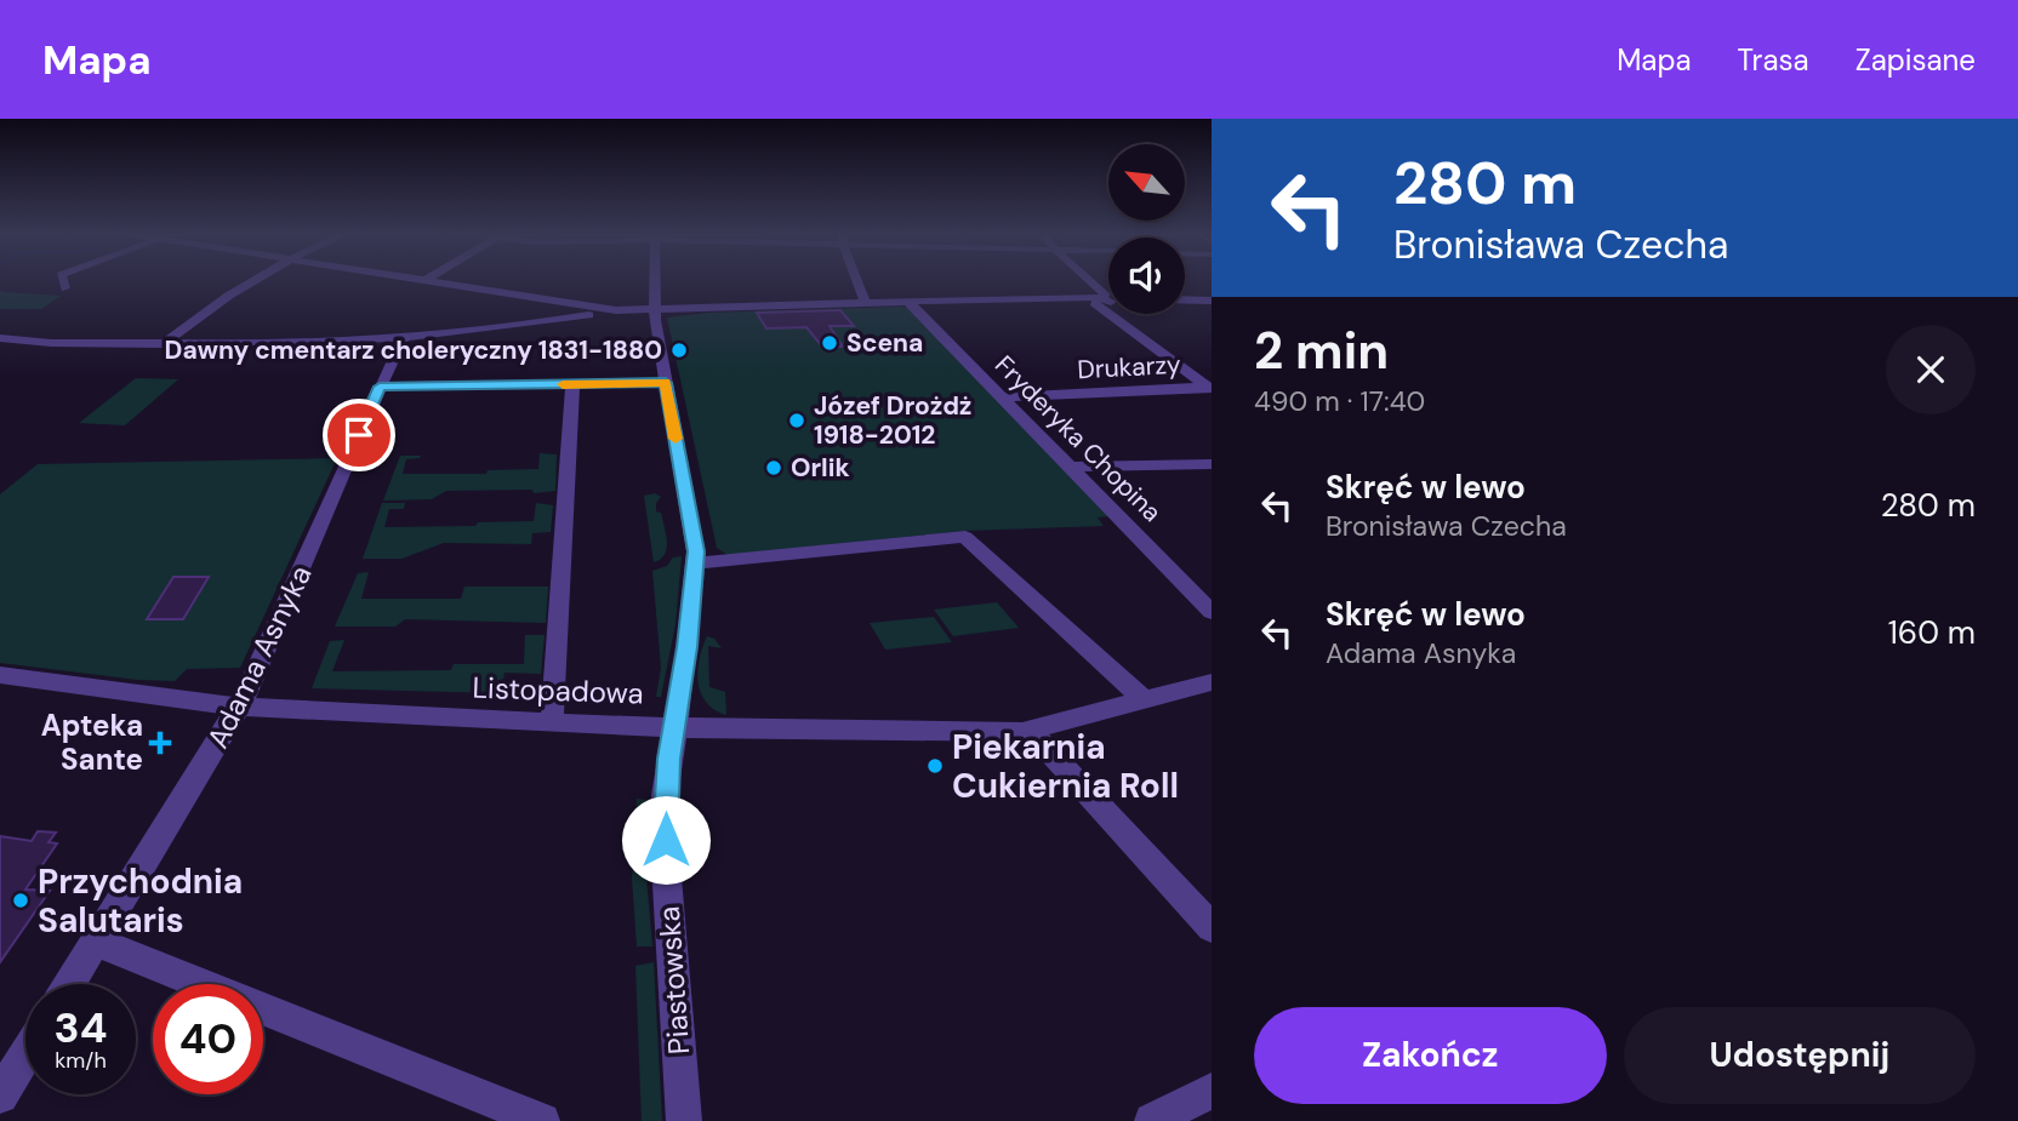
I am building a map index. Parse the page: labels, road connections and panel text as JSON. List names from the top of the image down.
{
  "streets": {
    "street": [
      "Drukarzy",
      "Fryderyka Chopina",
      "Adama Asnyka",
      "Listopadowa",
      "Piastowska"
    ]
  },
  "crossings": [
    ["Drukarzy", "Fryderyka Chopina"],
    ["Adama Asnyka", "Listopadowa"],
    ["Listopadowa", "Piastowska"]
  ],
  "places": {
    "other": [
      "Scena",
      "Dawny cmentarz choleryczny 1831-1880",
      "Józef Drożdż 1918-2012",
      "Orlik",
      "Piekarnia Cukiernia Roll",
      "Przychodnia Salutaris"
    ],
    "health": ["Apteka Sante"]
  },
  "north": "top left",
  "page": {
    "header": "Mapa",
    "nav": ["Mapa", "Trasa", "Zapisane"],
    "turn": ["280 m", "Bronisława Czecha"],
    "heading": ["2 min", "490 m · 17:40"],
    "list": [
      {
        "name": "Skręć w lewo",
        "note": "Bronisława Czecha",
        "value": "280 m"
      },
      {
        "name": "Skręć w lewo",
        "note": "Adama Asnyka",
        "value": "160 m"
      }
    ],
    "speed": "34 km/h",
    "limit": "40",
    "buttons": ["Zakończ", "Udostępnij"]
  }
}
